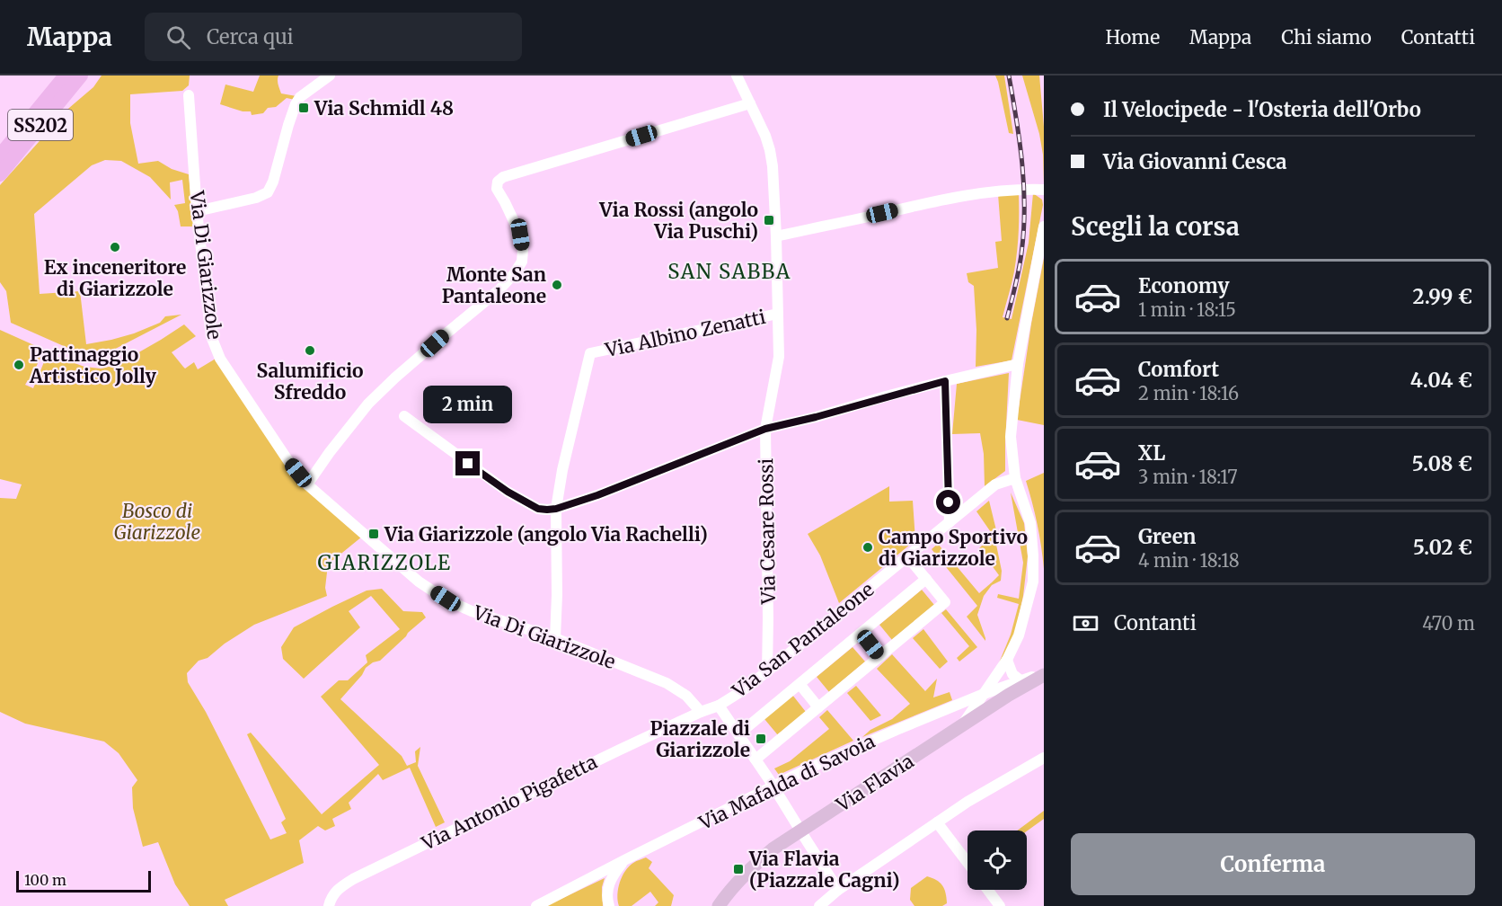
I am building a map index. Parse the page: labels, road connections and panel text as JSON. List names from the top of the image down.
{
  "streets": {
    "highway": ["SS202"],
    "main road": ["Via Flavia"],
    "street": [
      "Via Di Giarizzole",
      "Via Albino Zenatti",
      "Via Cesare Rossi",
      "Via San Pantaleone",
      "Via Mafalda di Savoia",
      "Via Antonio Pigafetta"
    ]
  },
  "crossings": [
    ["Via Di Giarizzole", "Via Albino Zenatti"],
    ["Via Di Giarizzole", "Via Antonio Pigafetta"],
    ["Via Albino Zenatti", "Via Cesare Rossi"],
    ["Via Cesare Rossi", "Via San Pantaleone"],
    ["Via Mafalda di Savoia", "Via Flavia"]
  ],
  "districts": ["SAN SABBA", "GIARIZZOLE"],
  "parks": ["Bosco di Giarizzole"],
  "places": {
    "transit": [
      "Via Schmidl 48",
      "Via Rossi (angolo Via Puschi)",
      "Via Giarizzole (angolo Via Rachelli)",
      "Piazzale di Giarizzole",
      "Via Flavia (Piazzale Cagni)"
    ],
    "other": [
      "Ex inceneritore di Giarizzole",
      "Monte San Pantaleone",
      "Salumificio Sfreddo",
      "Pattinaggio Artistico Jolly",
      "Campo Sportivo di Giarizzole"
    ]
  },
  "scale_bar": "100 m",
  "page": {
    "header": "Mappa",
    "search": "Cerca qui",
    "nav": [
      "Home",
      "Mappa",
      "Chi siamo",
      "Contatti"
    ],
    "banner": ["Il Velocipede - l'Osteria dell'Orbo", "Via Giovanni Cesca"],
    "heading": "Scegli la corsa",
    "list": [
      {
        "name": "Economy",
        "note": "1 min · 18:15",
        "value": "2.99 €"
      },
      {
        "name": "Comfort",
        "note": "2 min · 18:16",
        "value": "4.04 €"
      },
      {
        "name": "XL",
        "note": "3 min · 18:17",
        "value": "5.08 €"
      },
      {
        "name": "Green",
        "note": "4 min · 18:18",
        "value": "5.02 €"
      }
    ],
    "bubble": "2 min",
    "pay": ["Contanti", "470 m"],
    "buttons": "Conferma",
    "scale": "100 m"
  }
}
